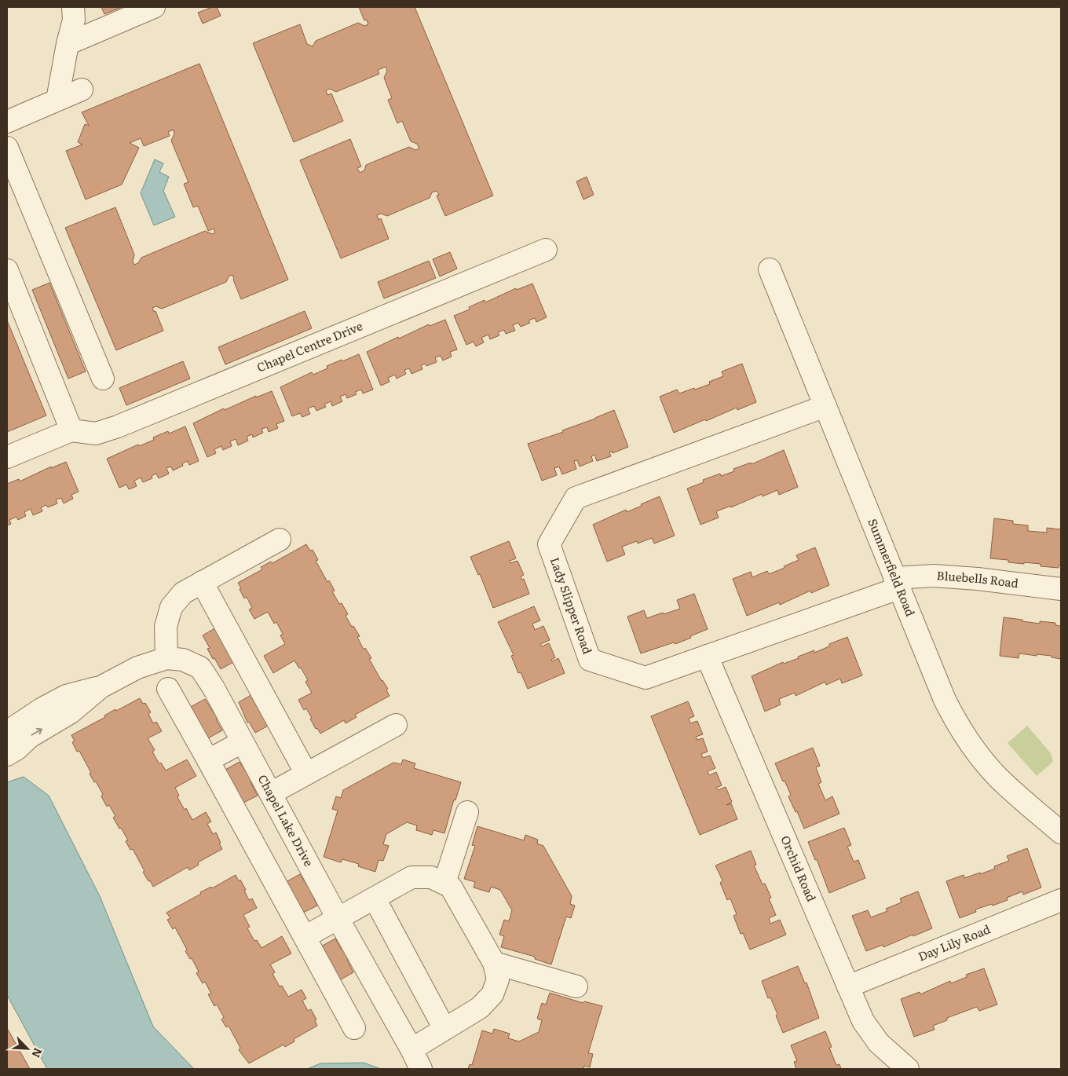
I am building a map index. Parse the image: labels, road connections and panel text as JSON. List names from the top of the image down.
{
  "streets": {
    "street": [
      "Chapel Centre Drive",
      "Summerfield Road",
      "Bluebells Road",
      "Lady Slipper Road",
      "Chapel Lake Drive",
      "Orchid Road",
      "Day Lily Road"
    ]
  },
  "crossings": [
    ["Summerfield Road", "Bluebells Road"],
    ["Summerfield Road", "Lady Slipper Road"],
    ["Bluebells Road", "Lady Slipper Road"],
    ["Lady Slipper Road", "Orchid Road"],
    ["Orchid Road", "Day Lily Road"]
  ],
  "north": "bottom right"
}
